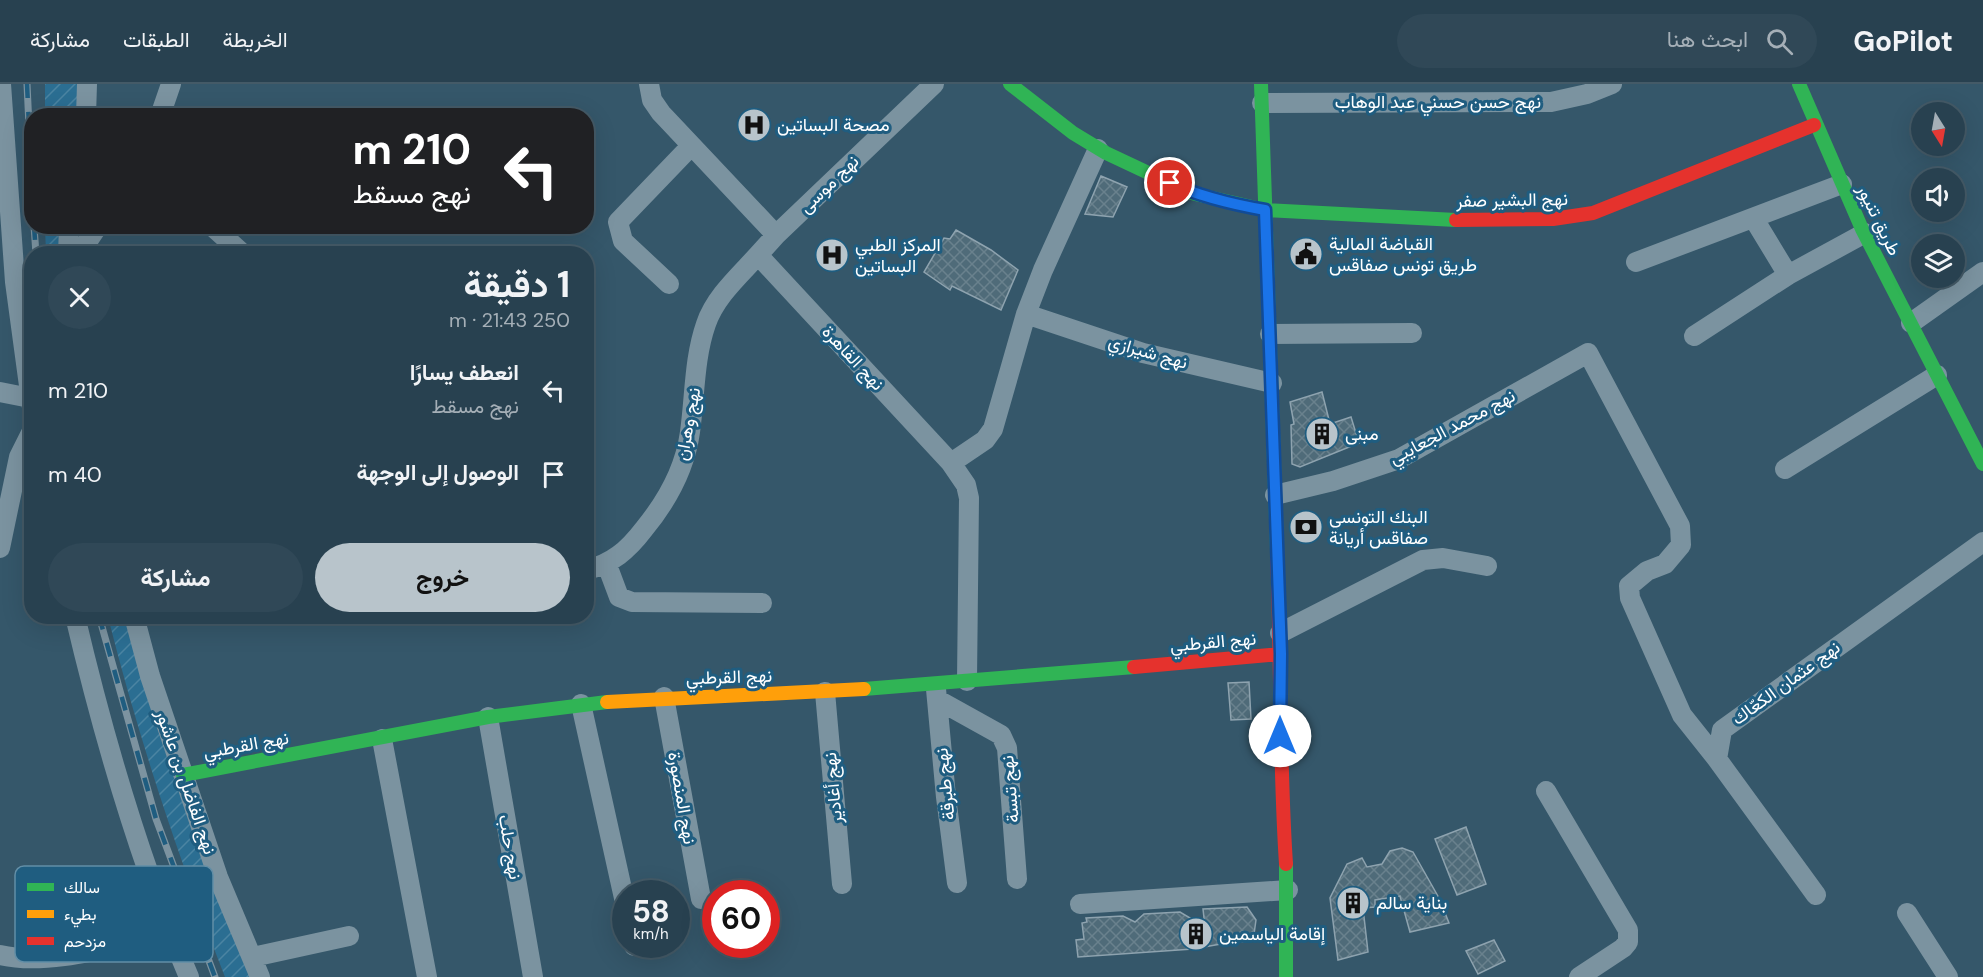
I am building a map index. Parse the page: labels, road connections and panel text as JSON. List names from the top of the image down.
{
  "streets": {
    "street": [
      "نهج حسن حسني عبد الوهاب",
      "نهج موسى",
      "نهج البشير صفر",
      "طريق تنيور",
      "نهج شيرازي",
      "نهج القاهرة",
      "نهج وهران",
      "نهج محمد الجعايبي",
      "نهج القرطبي",
      "نهج عثمان الكعّاك",
      "نهج الفاضل بن عاشور",
      "نهج طبرقة",
      "نهج أغادير",
      "نهج تبسة",
      "نهج المنصورة",
      "نهج حلب"
    ]
  },
  "crossings": [
    ["نهج البشير صفر", "طريق تنيور"],
    ["نهج القاهرة", "نهج وهران"],
    ["نهج القاهرة", "نهج القرطبي"],
    ["نهج محمد الجعايبي", "نهج عثمان الكعّاك"],
    ["نهج القرطبي", "نهج الفاضل بن عاشور"],
    ["نهج القرطبي", "نهج طبرقة"],
    ["نهج القرطبي", "نهج أغادير"],
    ["نهج القرطبي", "نهج تبسة"],
    ["نهج القرطبي", "نهج المنصورة"],
    ["نهج القرطبي", "نهج حلب"],
    ["نهج طبرقة", "نهج تبسة"]
  ],
  "places": {
    "hospital": ["مصحة البساتين", "المركز الطبي البساتين"],
    "public building": ["القباضة المالية طريق تونس صفاقس"],
    "building": ["مبنى", "بناية سالم", "إقامة الياسمين"],
    "bank": ["البنك التونسي صفاقس أريانة"]
  },
  "legend": ["سالك", "بطيء", "مزدحم"],
  "north": "bottom",
  "page": {
    "header": "GoPilot",
    "search": "ابحث هنا",
    "nav": ["الخريطة", "الطبقات", "مشاركة"],
    "turn": ["210 m", "نهج مسقط"],
    "heading": ["1 دقيقة", "250 m · 21:43"],
    "list": [
      {
        "name": "انعطف يسارًا",
        "note": "نهج مسقط",
        "value": "210 m"
      },
      {
        "name": "الوصول إلى الوجهة",
        "value": "40 m"
      }
    ],
    "buttons": ["خروج", "مشاركة"],
    "speed": "58 km/h",
    "limit": "60"
  }
}
